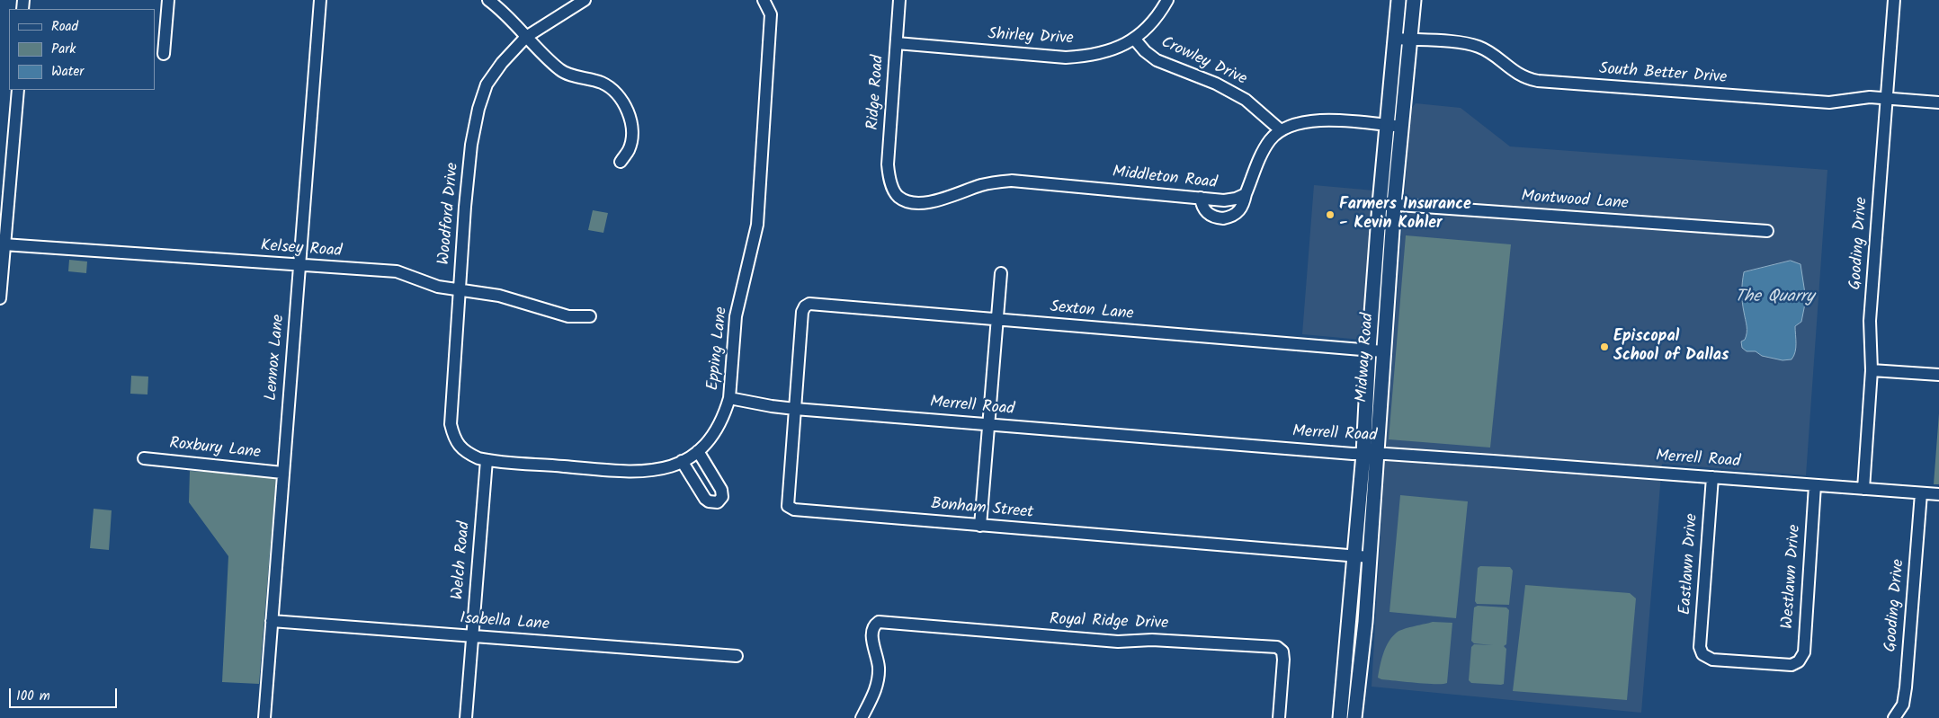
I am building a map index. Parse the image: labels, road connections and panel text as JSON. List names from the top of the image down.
{
  "streets": {
    "main road": ["Midway Road"],
    "street": [
      "Shirley Drive",
      "Crowley Drive",
      "South Better Drive",
      "Ridge Road",
      "Middleton Road",
      "Montwood Lane",
      "Woodford Drive",
      "Gooding Drive",
      "Kelsey Road",
      "Sexton Lane",
      "Epping Lane",
      "Lennox Lane",
      "Merrell Road",
      "Roxbury Lane",
      "Bonham Street",
      "Welch Road",
      "Eastlawn Drive",
      "Westlawn Drive",
      "Isabella Lane",
      "Royal Ridge Drive"
    ]
  },
  "crossings": [
    ["Shirley Drive", "Crowley Drive"],
    ["Shirley Drive", "Ridge Road"],
    ["South Better Drive", "Gooding Drive"],
    ["South Better Drive", "Midway Road"],
    ["Ridge Road", "Middleton Road"],
    ["Montwood Lane", "Midway Road"],
    ["Woodford Drive", "Kelsey Road"],
    ["Woodford Drive", "Epping Lane"],
    ["Woodford Drive", "Welch Road"],
    ["Gooding Drive", "Merrell Road"],
    ["Kelsey Road", "Lennox Lane"],
    ["Sexton Lane", "Midway Road"],
    ["Sexton Lane", "Bonham Street"],
    ["Epping Lane", "Merrell Road"],
    ["Epping Lane", "Welch Road"],
    ["Lennox Lane", "Roxbury Lane"],
    ["Lennox Lane", "Isabella Lane"],
    ["Midway Road", "Merrell Road"],
    ["Midway Road", "Bonham Street"],
    ["Merrell Road", "Bonham Street"],
    ["Merrell Road", "Eastlawn Drive"],
    ["Merrell Road", "Westlawn Drive"],
    ["Welch Road", "Isabella Lane"],
    ["Eastlawn Drive", "Westlawn Drive"]
  ],
  "water": ["The Quarry"],
  "places": ["Farmers Insurance - Kevin Kohler", "Episcopal School of Dallas"],
  "legend": ["Road", "Park", "Water"],
  "scale_bar": "100 m"
}
